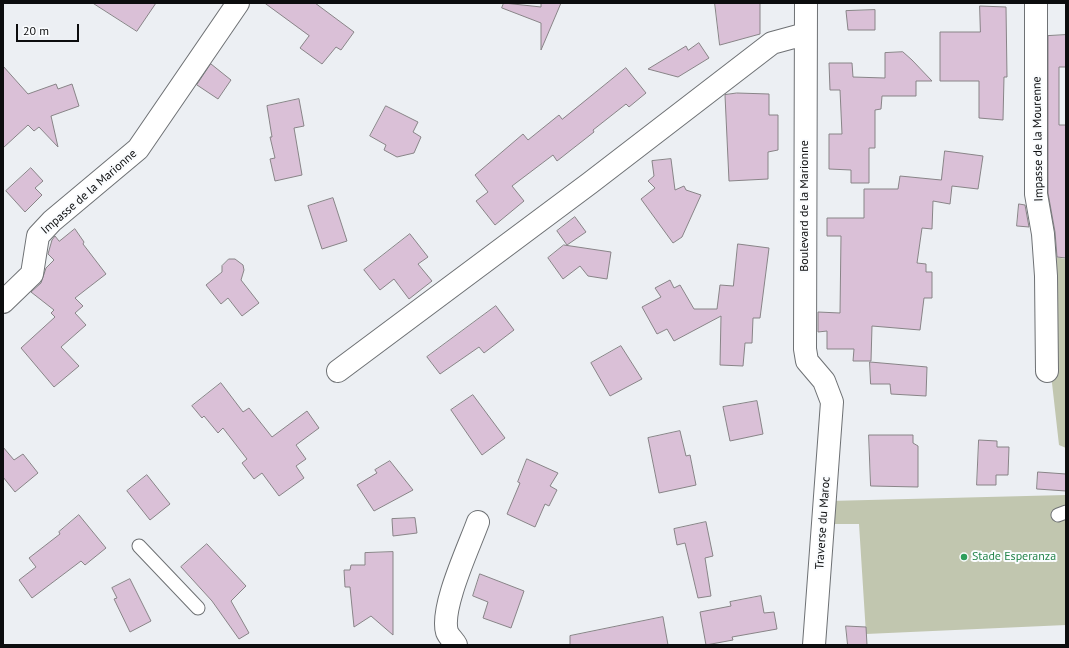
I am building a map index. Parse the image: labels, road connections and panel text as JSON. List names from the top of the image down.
{
  "streets": {
    "street": [
      "Impasse de la Mourenne",
      "Impasse de la Marionne",
      "Boulevard de la Marionne",
      "Traverse du Maroc"
    ]
  },
  "crossings": [
    ["Boulevard de la Marionne", "Traverse du Maroc"]
  ],
  "places": ["Stade Esperanza"],
  "scale_bar": "20 m"
}
